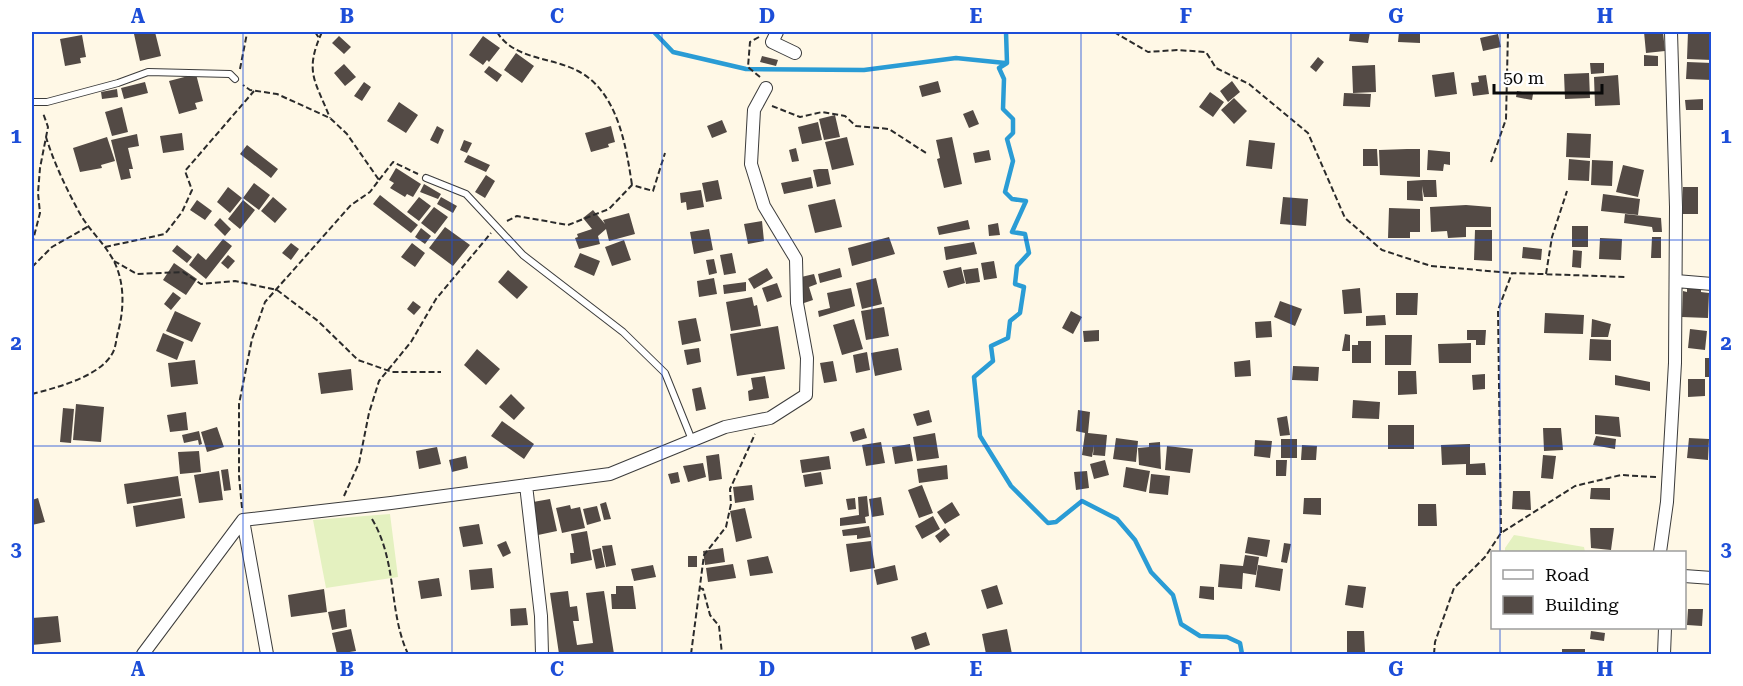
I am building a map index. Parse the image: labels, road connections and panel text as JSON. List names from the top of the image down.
{
  "legend": ["Road", "Building"],
  "scale_bar": "50 m",
  "grid": {
    "columns": [
      "A",
      "B",
      "C",
      "D",
      "E",
      "F",
      "G",
      "H"
    ],
    "rows": ["1", "2", "3"]
  }
}
